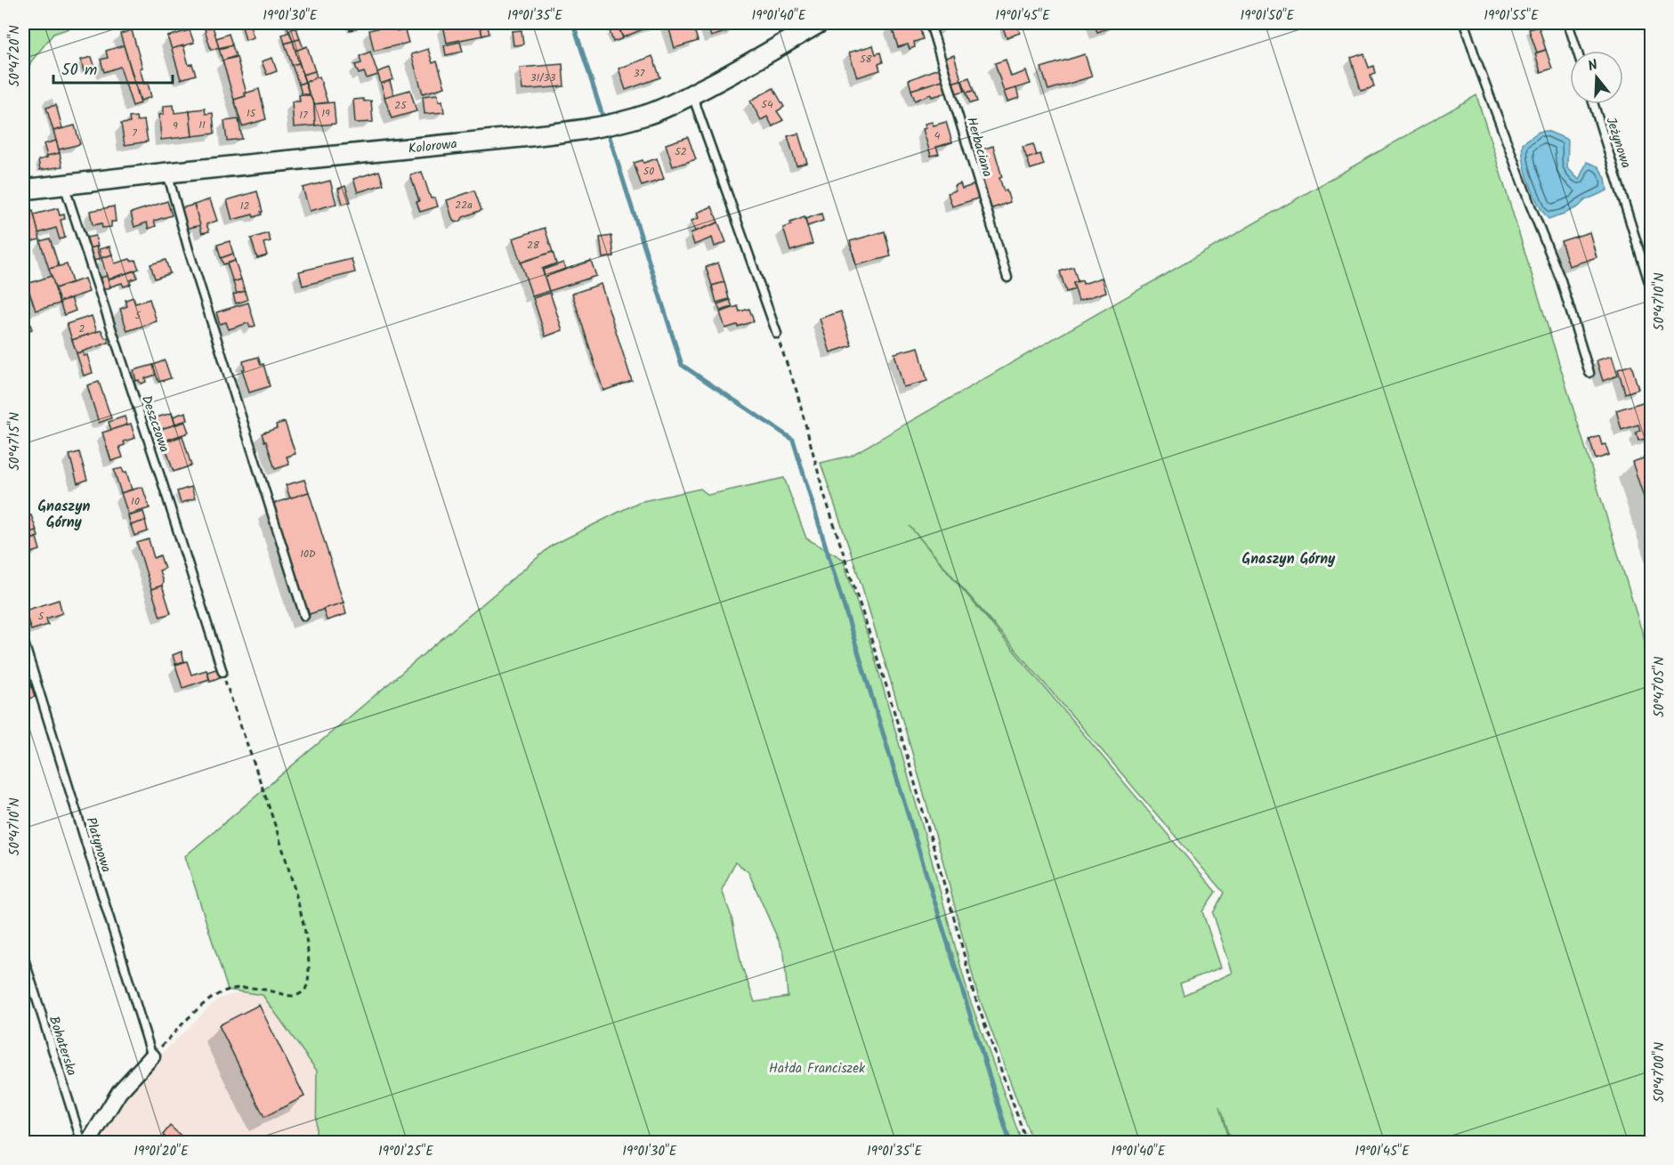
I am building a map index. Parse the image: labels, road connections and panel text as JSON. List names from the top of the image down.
{
  "streets": {
    "street": ["Kolorowa"],
    "lane": [
      "Jeżynowa",
      "Herbaciana",
      "Deszczowa",
      "Platynowa",
      "Bohaterska"
    ]
  },
  "crossings": [
    ["Kolorowa", "Deszczowa"]
  ],
  "districts": ["Gnaszyn Górny", "Gnaszyn Górny"],
  "parks": ["Hałda Franciszek"],
  "house_numbers": [
    "58",
    "37",
    "31/33",
    "54",
    "25",
    "15",
    "19",
    "17",
    "11",
    "9",
    "7",
    "4",
    "52",
    "50",
    "22a",
    "12",
    "28",
    "5",
    "2",
    "10",
    "10D",
    "5"
  ],
  "scale_bar": "50 m",
  "north": "top",
  "coordinates": [
    "19°01'30\"E",
    "19°01'35\"E",
    "19°01'40\"E",
    "19°01'45\"E",
    "19°01'50\"E",
    "19°01'55\"E",
    "50°47'20\"N",
    "50°47'10\"N",
    "50°47'15\"N",
    "50°47'05\"N",
    "50°47'00\"N",
    "19°01'20\"E",
    "19°01'25\"E"
  ]
}
